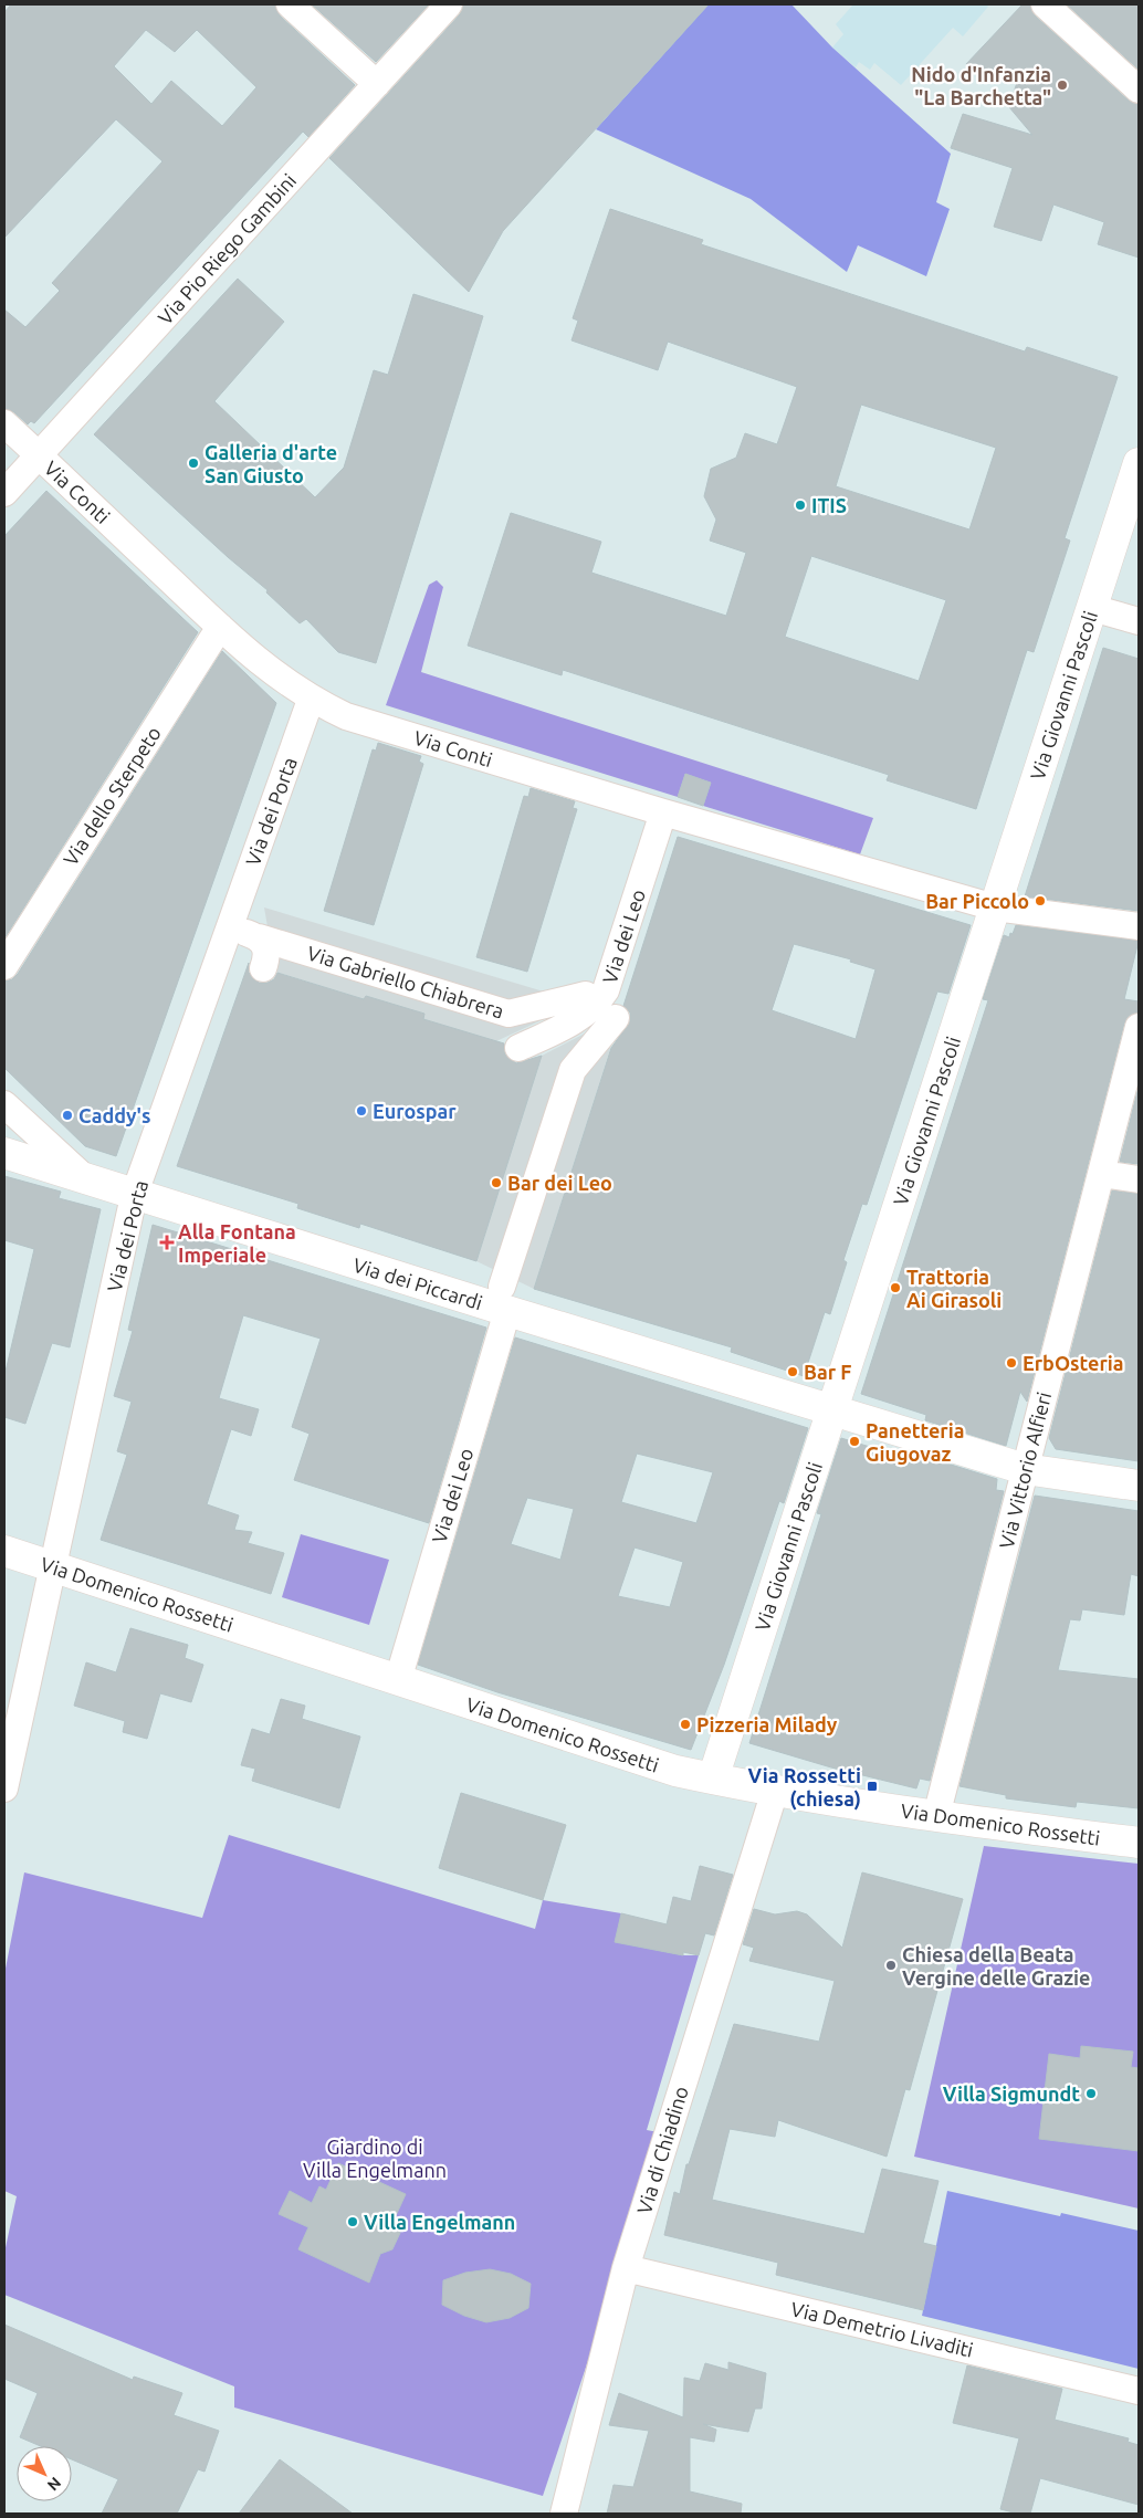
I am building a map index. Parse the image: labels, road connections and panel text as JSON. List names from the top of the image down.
{
  "streets": {
    "main road": ["Via Giovanni Pascoli", "Via dei Piccardi", "Via Domenico Rossetti"],
    "street": [
      "Via Pio Riego Gambini",
      "Via Conti",
      "Via dello Sterpeto",
      "Via dei Porta",
      "Via dei Leo",
      "Via Gabriello Chiabrera",
      "Via Vittorio Alfieri",
      "Via di Chiadino",
      "Via Demetrio Livaditi"
    ]
  },
  "crossings": [
    ["Via Pio Riego Gambini", "Via Conti"],
    ["Via Conti", "Via Giovanni Pascoli"],
    ["Via Conti", "Via dello Sterpeto"],
    ["Via Conti", "Via dei Porta"],
    ["Via Conti", "Via dei Leo"],
    ["Via Giovanni Pascoli", "Via dei Piccardi"],
    ["Via Giovanni Pascoli", "Via Domenico Rossetti"],
    ["Via dei Porta", "Via Gabriello Chiabrera"],
    ["Via dei Porta", "Via dei Piccardi"],
    ["Via dei Porta", "Via Domenico Rossetti"],
    ["Via dei Leo", "Via dei Piccardi"],
    ["Via dei Leo", "Via Domenico Rossetti"],
    ["Via dei Piccardi", "Via Vittorio Alfieri"],
    ["Via Vittorio Alfieri", "Via Domenico Rossetti"],
    ["Via Domenico Rossetti", "Via di Chiadino"],
    ["Via di Chiadino", "Via Demetrio Livaditi"]
  ],
  "parks": ["Giardino di Villa Engelmann"],
  "places": {
    "other": [
      "Nido d'Infanzia \"La Barchetta\"",
      "Galleria d'arte San Giusto",
      "ITIS",
      "Bar Piccolo",
      "Eurospar",
      "Caddy's",
      "Bar dei Leo",
      "Trattoria Ai Girasoli",
      "ErbOsteria",
      "Bar F",
      "Panetteria Giugovaz",
      "Pizzeria Milady",
      "Chiesa della Beata Vergine delle Grazie",
      "Villa Sigmundt",
      "Villa Engelmann"
    ],
    "health": ["Alla Fontana Imperiale"],
    "transit": ["Via Rossetti (chiesa)"]
  },
  "north": "bottom right"
}
